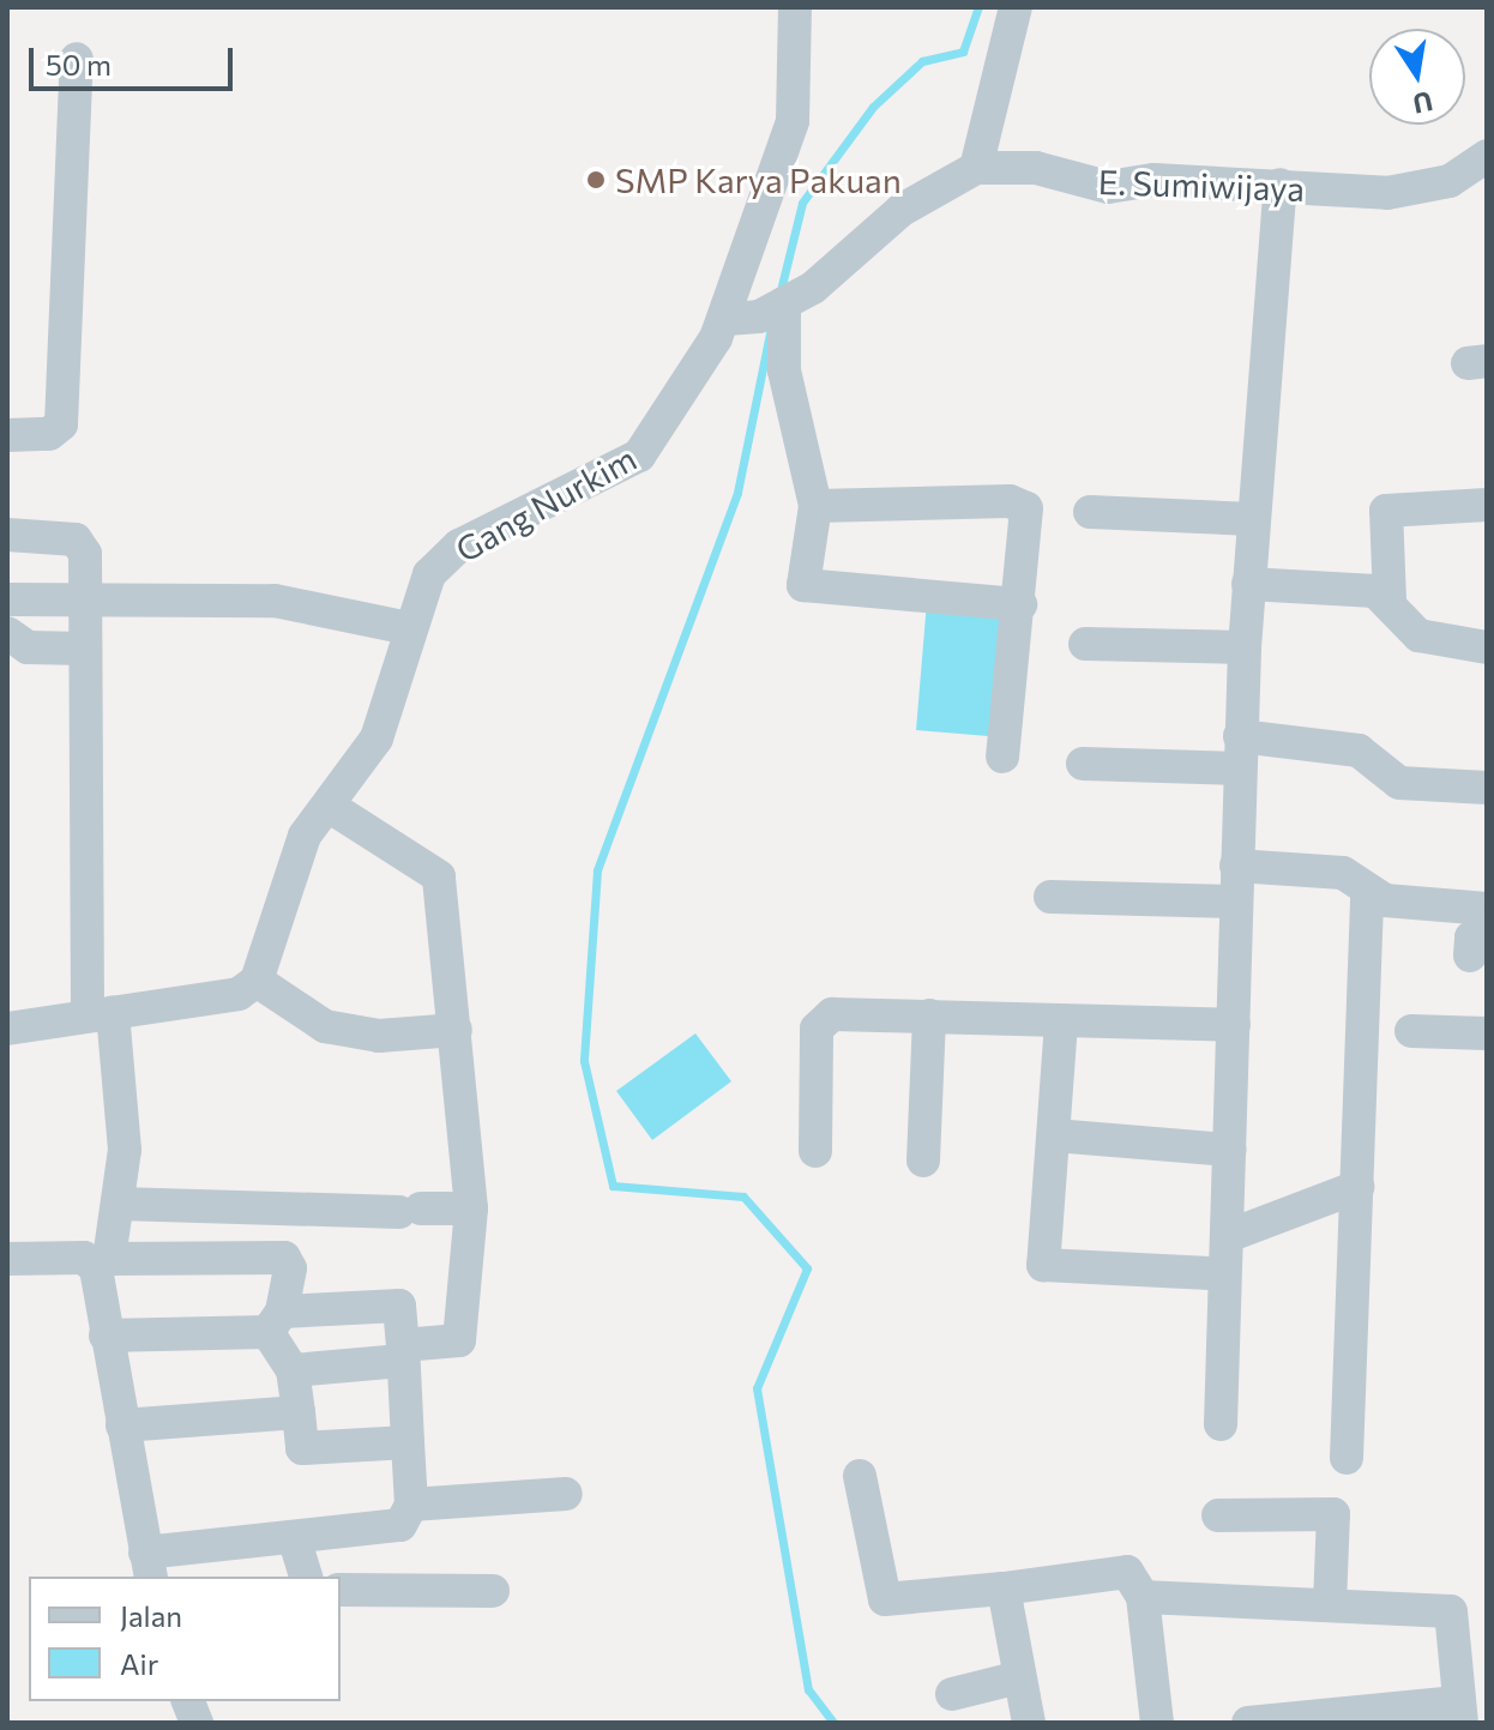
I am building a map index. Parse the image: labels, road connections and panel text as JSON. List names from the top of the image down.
{
  "streets": {
    "street": ["E. Sumiwijaya", "Gang Nurkim"]
  },
  "crossings": [
    ["E. Sumiwijaya", "Gang Nurkim"]
  ],
  "places": ["SMP Karya Pakuan"],
  "legend": ["Jalan", "Air"],
  "scale_bar": "50 m",
  "north": "bottom"
}
